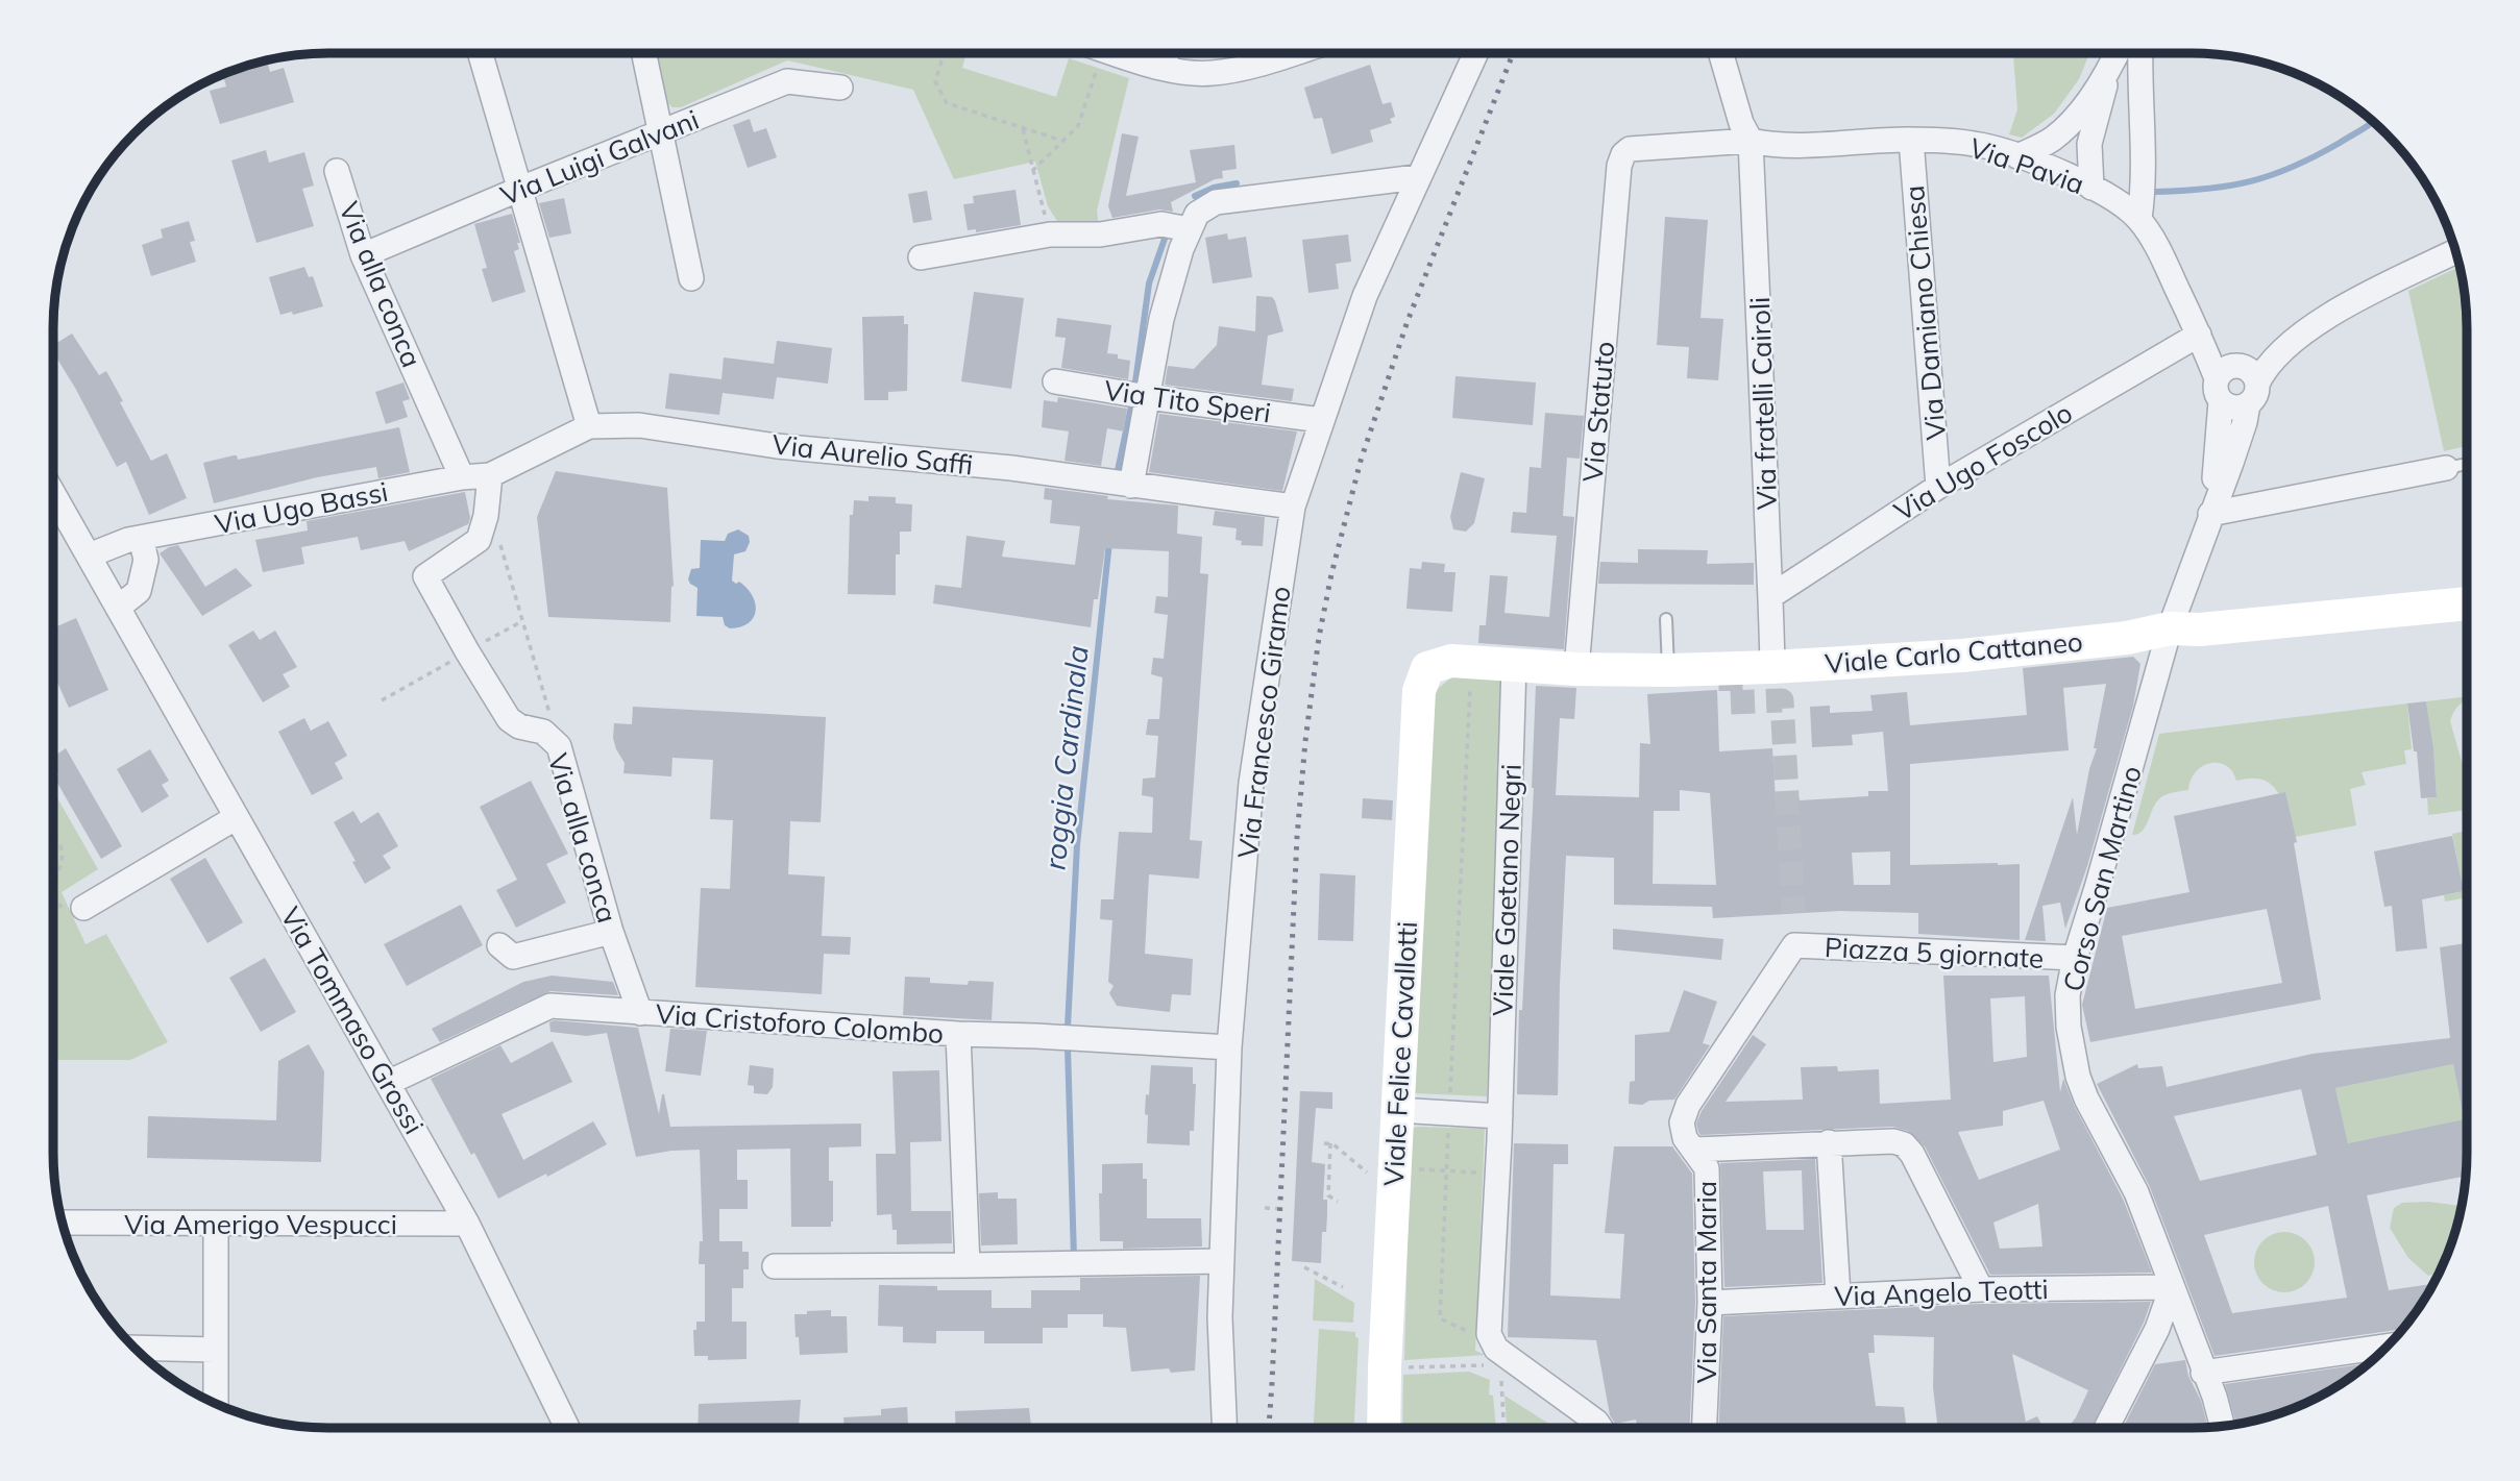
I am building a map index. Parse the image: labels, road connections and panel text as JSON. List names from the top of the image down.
{
  "streets": {
    "street": [
      "Via Luigi Galvani",
      "Via Pavia",
      "Via alla conca",
      "Via Damiano Chiesa",
      "Via Tito Speri",
      "Via fratelli Cairoli",
      "Via Statuto",
      "Via Aurelio Saffi",
      "Via Ugo Foscolo",
      "Via Ugo Bassi",
      "Viale Carlo Cattaneo",
      "Via Francesco Giramo",
      "Corso San Martino",
      "Viale Gaetano Negri",
      "Piazza 5 giornate",
      "Via Tommaso Grossi",
      "Via Cristoforo Colombo",
      "Viale Felice Cavallotti",
      "Via Amerigo Vespucci",
      "Via Santa Maria",
      "Via Angelo Teotti"
    ]
  },
  "crossings": [
    ["Via Luigi Galvani", "Via alla conca"],
    ["Via Pavia", "Via Damiano Chiesa"],
    ["Via Pavia", "Via fratelli Cairoli"],
    ["Via Pavia", "Via Statuto"],
    ["Via Pavia", "Via Ugo Foscolo"],
    ["Via Pavia", "Viale Carlo Cattaneo"],
    ["Via Pavia", "Corso San Martino"],
    ["Via alla conca", "Via Aurelio Saffi"],
    ["Via alla conca", "Via Ugo Bassi"],
    ["Via alla conca", "Via Cristoforo Colombo"],
    ["Via Damiano Chiesa", "Via Ugo Foscolo"],
    ["Via Tito Speri", "Via Francesco Giramo"],
    ["Via fratelli Cairoli", "Via Ugo Foscolo"],
    ["Via fratelli Cairoli", "Viale Carlo Cattaneo"],
    ["Via Statuto", "Viale Carlo Cattaneo"],
    ["Via Aurelio Saffi", "Via Ugo Bassi"],
    ["Via Aurelio Saffi", "Via Francesco Giramo"],
    ["Via Ugo Bassi", "Via Tommaso Grossi"],
    ["Viale Carlo Cattaneo", "Corso San Martino"],
    ["Viale Carlo Cattaneo", "Viale Gaetano Negri"],
    ["Viale Carlo Cattaneo", "Viale Felice Cavallotti"],
    ["Via Francesco Giramo", "Via Cristoforo Colombo"],
    ["Corso San Martino", "Piazza 5 giornate"],
    ["Corso San Martino", "Via Angelo Teotti"],
    ["Piazza 5 giornate", "Via Santa Maria"],
    ["Via Tommaso Grossi", "Via Cristoforo Colombo"],
    ["Via Tommaso Grossi", "Via Amerigo Vespucci"],
    ["Via Santa Maria", "Via Angelo Teotti"]
  ],
  "water": ["roggia Cardinala"]
}
